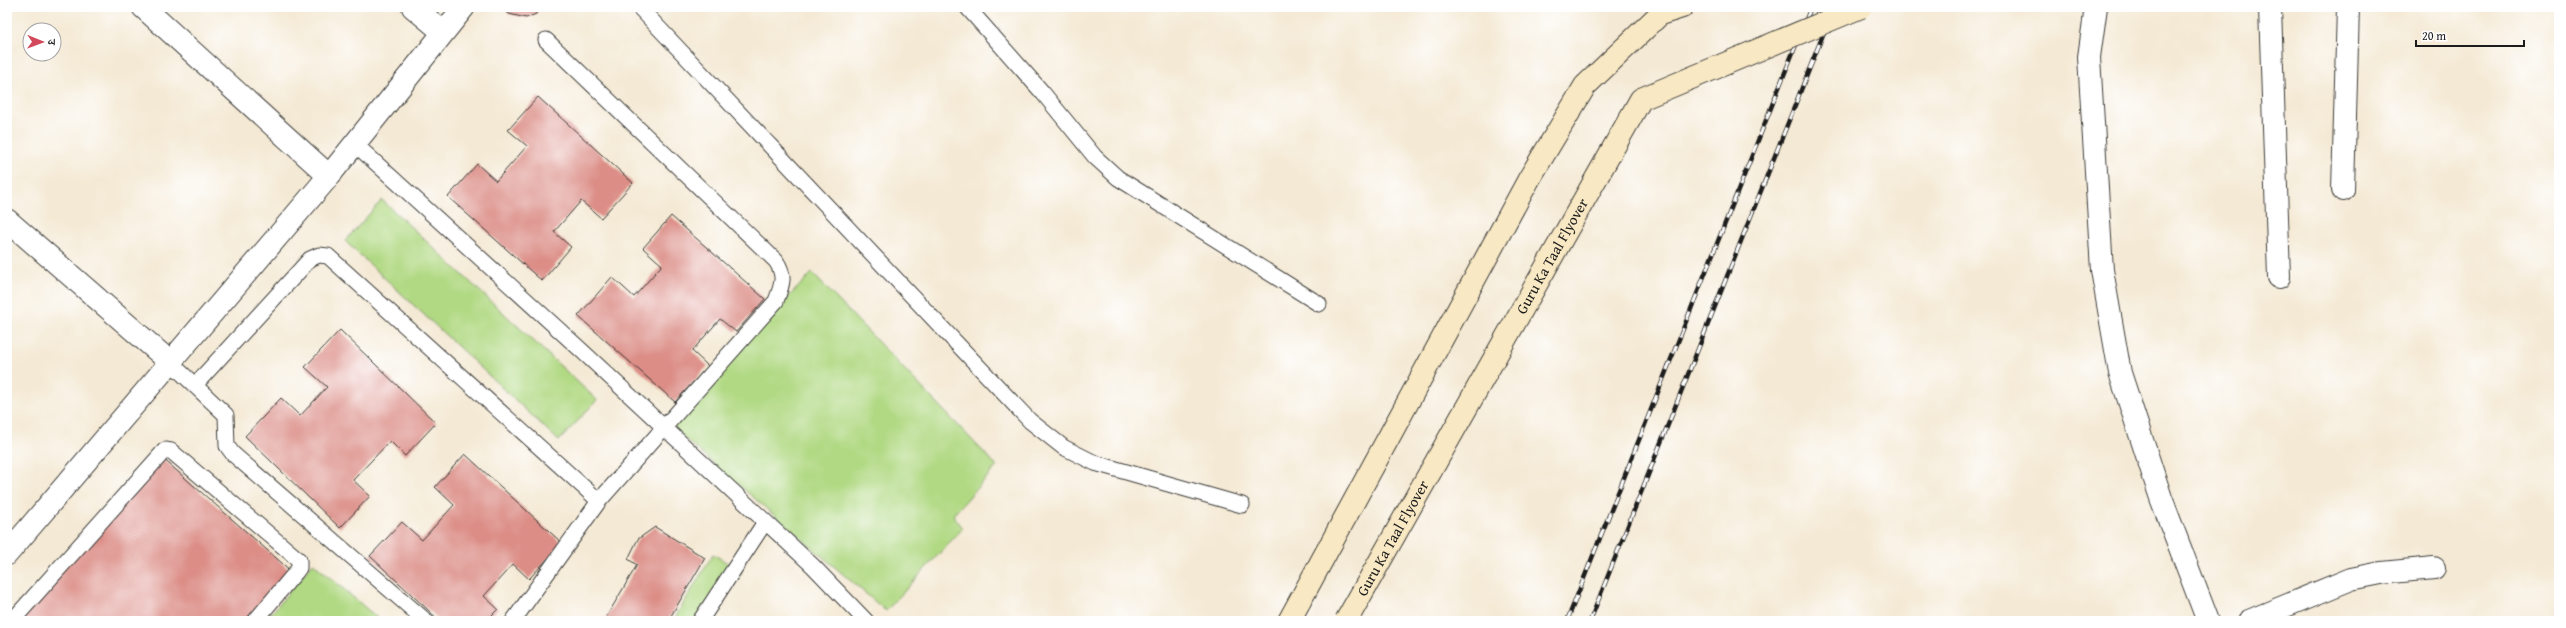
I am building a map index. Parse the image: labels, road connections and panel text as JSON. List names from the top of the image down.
{
  "streets": {
    "main road": ["Guru Ka Taal Flyover"]
  },
  "scale_bar": "20 m",
  "north": "right"
}
